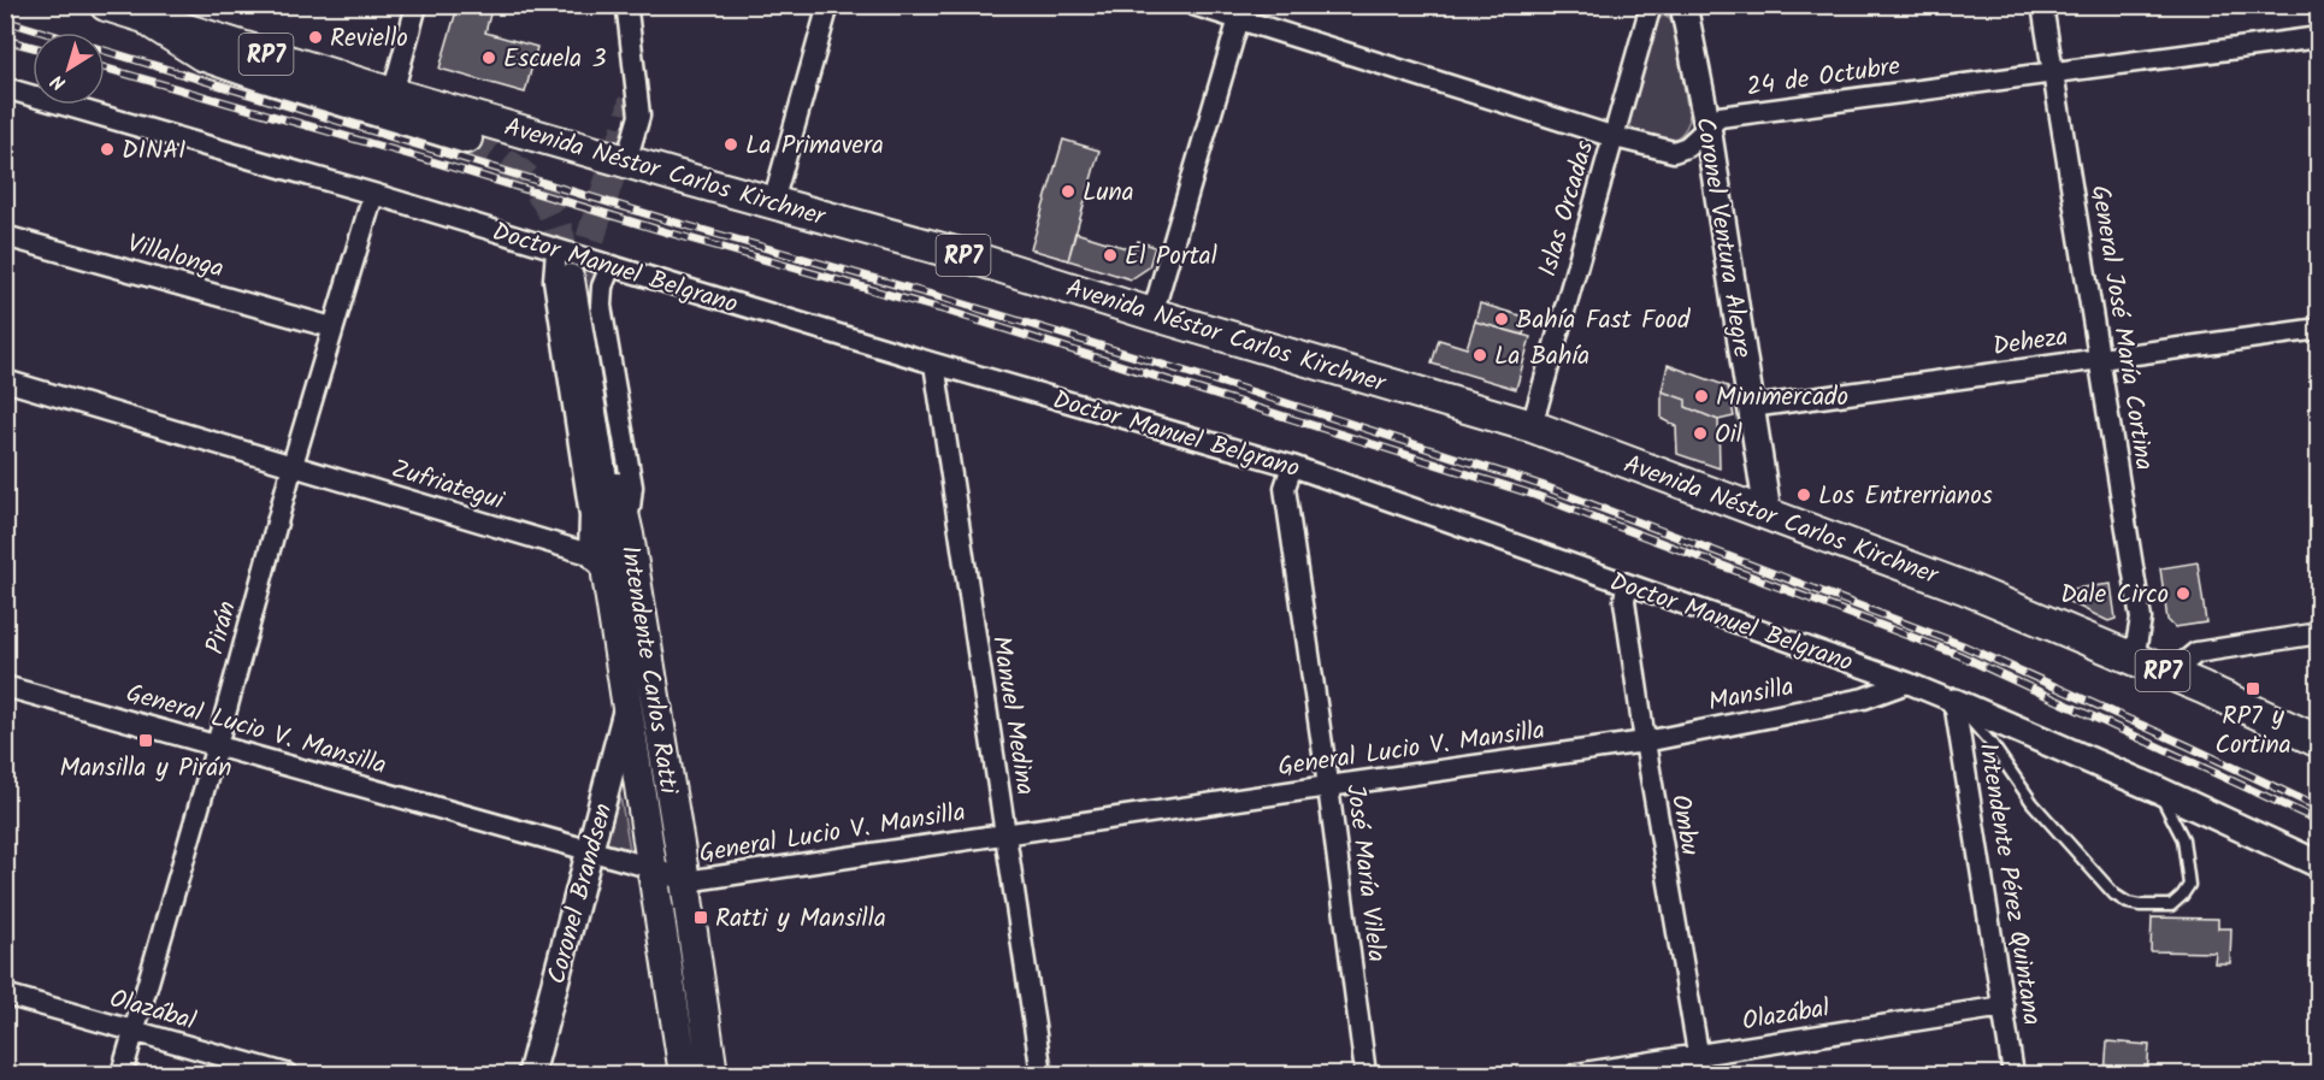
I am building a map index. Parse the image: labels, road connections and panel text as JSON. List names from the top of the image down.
{
  "streets": {
    "main road": ["RP7", "Avenida Néstor Carlos Kirchner", "Intendente Carlos Ratti"],
    "street": [
      "24 de Octubre",
      "Islas Orcadas",
      "Coronel Ventura Alegre",
      "Villalonga",
      "Doctor Manuel Belgrano",
      "General José María Cortina",
      "Deheza",
      "Zufriategui",
      "Pirán",
      "Mansilla",
      "Manuel Medina",
      "General Lucio V. Mansilla",
      "Ombu",
      "José María Vilela",
      "Intendente Pérez Quintana",
      "Coronel Brandsen",
      "Olazábal"
    ]
  },
  "crossings": [
    ["24 de Octubre", "Islas Orcadas"],
    ["24 de Octubre", "Coronel Ventura Alegre"],
    ["24 de Octubre", "General José María Cortina"],
    ["Avenida Néstor Carlos Kirchner", "Islas Orcadas"],
    ["Avenida Néstor Carlos Kirchner", "Coronel Ventura Alegre"],
    ["Avenida Néstor Carlos Kirchner", "General José María Cortina"],
    ["Coronel Ventura Alegre", "Deheza"],
    ["Villalonga", "Pirán"],
    ["Doctor Manuel Belgrano", "Pirán"],
    ["Doctor Manuel Belgrano", "Intendente Carlos Ratti"],
    ["Doctor Manuel Belgrano", "Mansilla"],
    ["Doctor Manuel Belgrano", "Manuel Medina"],
    ["Doctor Manuel Belgrano", "Ombu"],
    ["Doctor Manuel Belgrano", "José María Vilela"],
    ["Doctor Manuel Belgrano", "Intendente Pérez Quintana"],
    ["General José María Cortina", "Deheza"],
    ["Zufriategui", "Pirán"],
    ["Zufriategui", "Intendente Carlos Ratti"],
    ["Pirán", "General Lucio V. Mansilla"],
    ["Pirán", "Olazábal"],
    ["Intendente Carlos Ratti", "General Lucio V. Mansilla"],
    ["Intendente Carlos Ratti", "Coronel Brandsen"],
    ["Mansilla", "General Lucio V. Mansilla"],
    ["Mansilla", "Ombu"],
    ["Manuel Medina", "General Lucio V. Mansilla"],
    ["General Lucio V. Mansilla", "Ombu"],
    ["General Lucio V. Mansilla", "José María Vilela"],
    ["General Lucio V. Mansilla", "Coronel Brandsen"],
    ["Ombu", "Olazábal"],
    ["Intendente Pérez Quintana", "Olazábal"]
  ],
  "places": {
    "other": [
      "Reviello",
      "Escuela 3",
      "La Primavera",
      "DINAI",
      "Luna",
      "El Portal",
      "Bahía Fast Food",
      "La Bahía",
      "Minimercado",
      "Oil",
      "Los Entrerrianos",
      "Dale Circo"
    ],
    "transit": ["RP7 y Cortina", "Mansilla y Pirán", "Ratti y Mansilla"]
  },
  "north": "bottom left"
}
